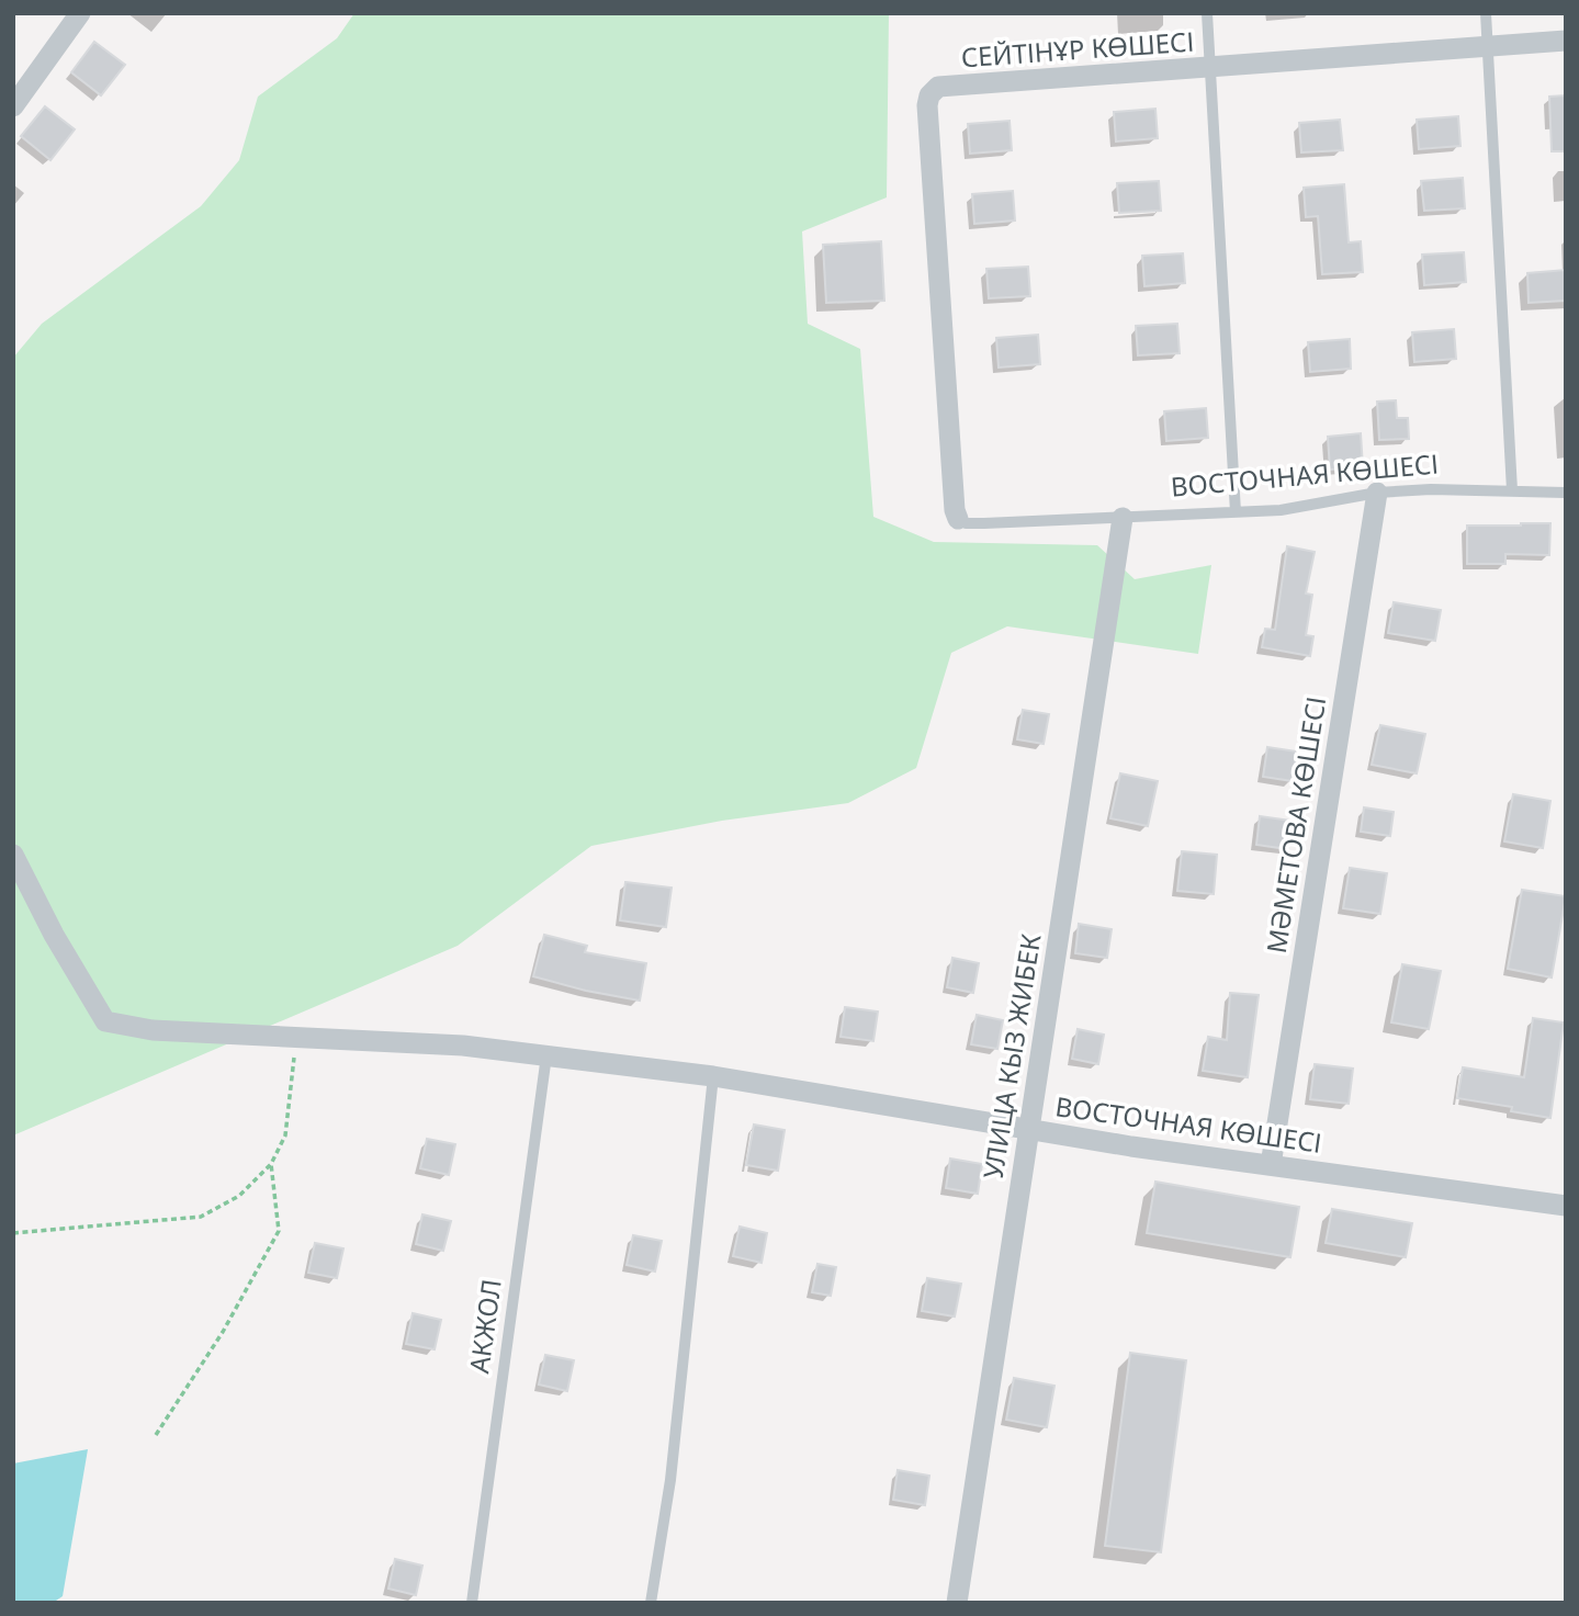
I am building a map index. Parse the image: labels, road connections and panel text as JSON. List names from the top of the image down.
{
  "streets": {
    "street": [
      "СЕЙТІНҰР КӨШЕСІ",
      "ВОСТОЧНАЯ КӨШЕСІ",
      "МӘМЕТОВА КӨШЕСІ",
      "УЛИЦА КЫЗ ЖИБЕК"
    ],
    "lane": ["АКЖОЛ"]
  },
  "crossings": [
    ["СЕЙТІНҰР КӨШЕСІ", "ВОСТОЧНАЯ КӨШЕСІ"],
    ["ВОСТОЧНАЯ КӨШЕСІ", "МӘМЕТОВА КӨШЕСІ"],
    ["ВОСТОЧНАЯ КӨШЕСІ", "УЛИЦА КЫЗ ЖИБЕК"],
    ["ВОСТОЧНАЯ КӨШЕСІ", "АКЖОЛ"]
  ]
}
